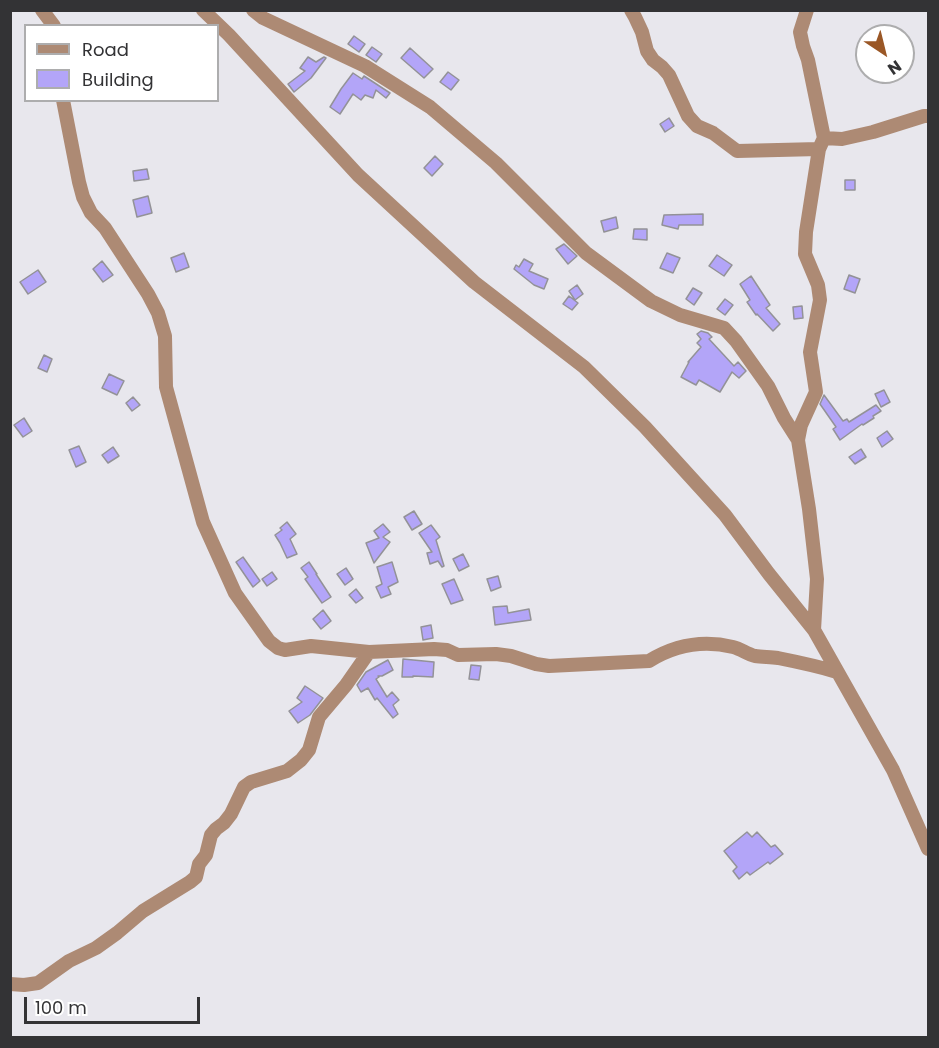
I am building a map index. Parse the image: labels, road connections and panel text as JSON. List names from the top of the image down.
{
  "legend": ["Road", "Building"],
  "scale_bar": "100 m",
  "north": "bottom right"
}
